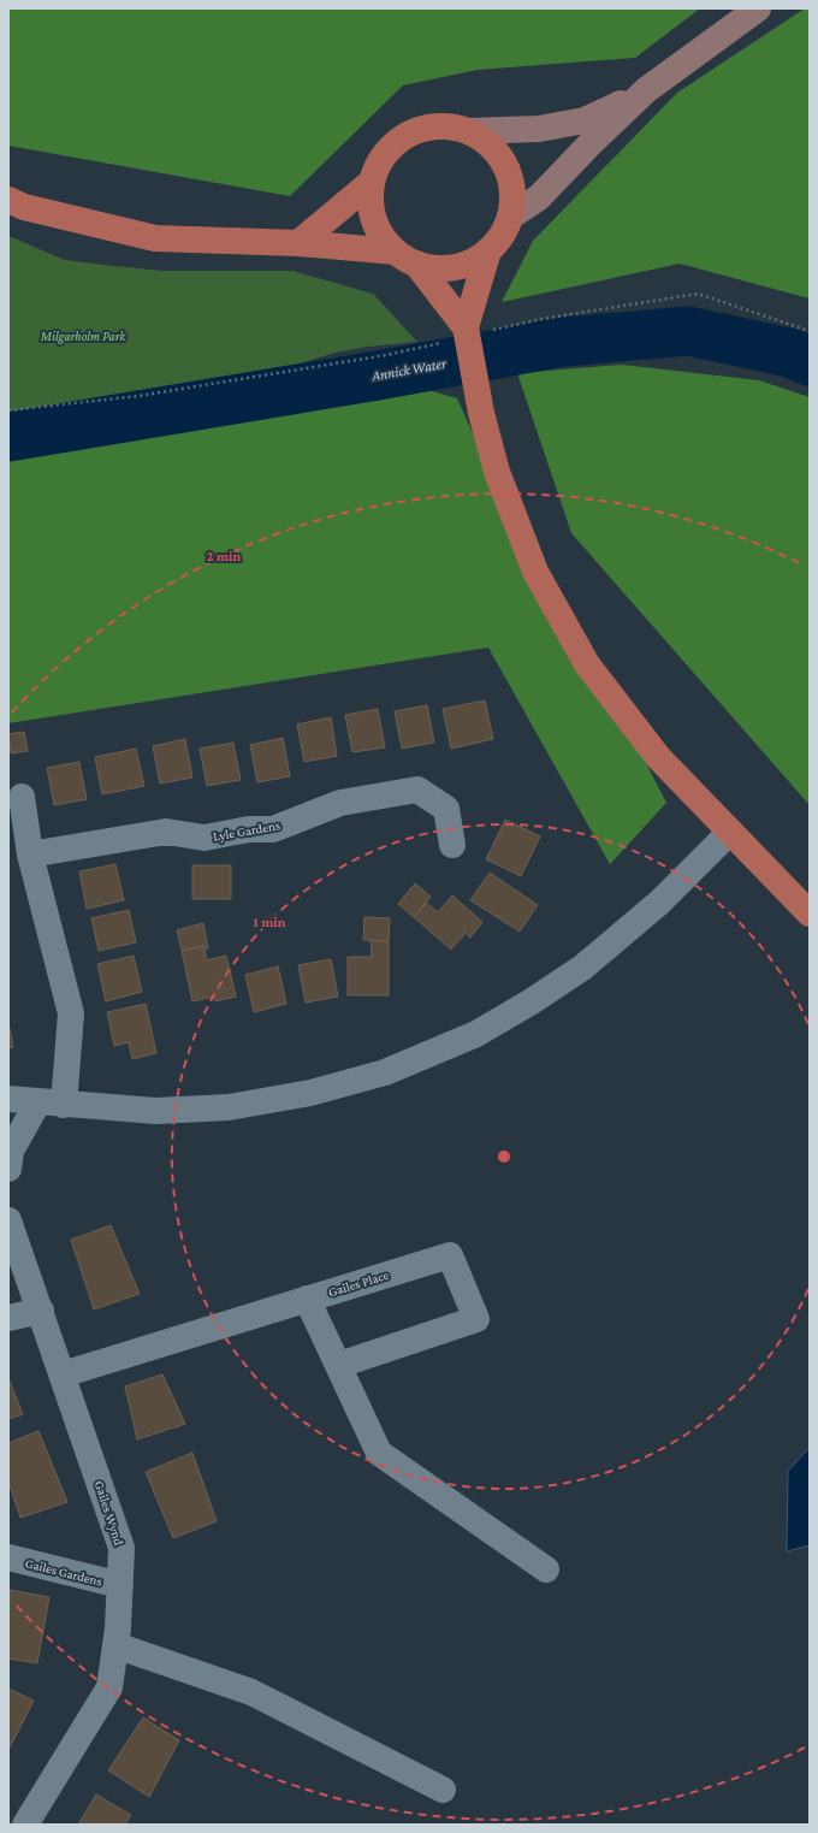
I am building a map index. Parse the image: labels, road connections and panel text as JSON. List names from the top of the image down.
{
  "streets": {
    "street": [
      "Lyle Gardens",
      "Gailes Place",
      "Gailes Wynd",
      "Gailes Gardens"
    ]
  },
  "crossings": [
    ["Gailes Place", "Gailes Wynd"],
    ["Gailes Wynd", "Gailes Gardens"]
  ],
  "water": ["Annick Water"],
  "parks": ["Milgarholm Park"],
  "rings": ["2 min", "1 min"]
}
